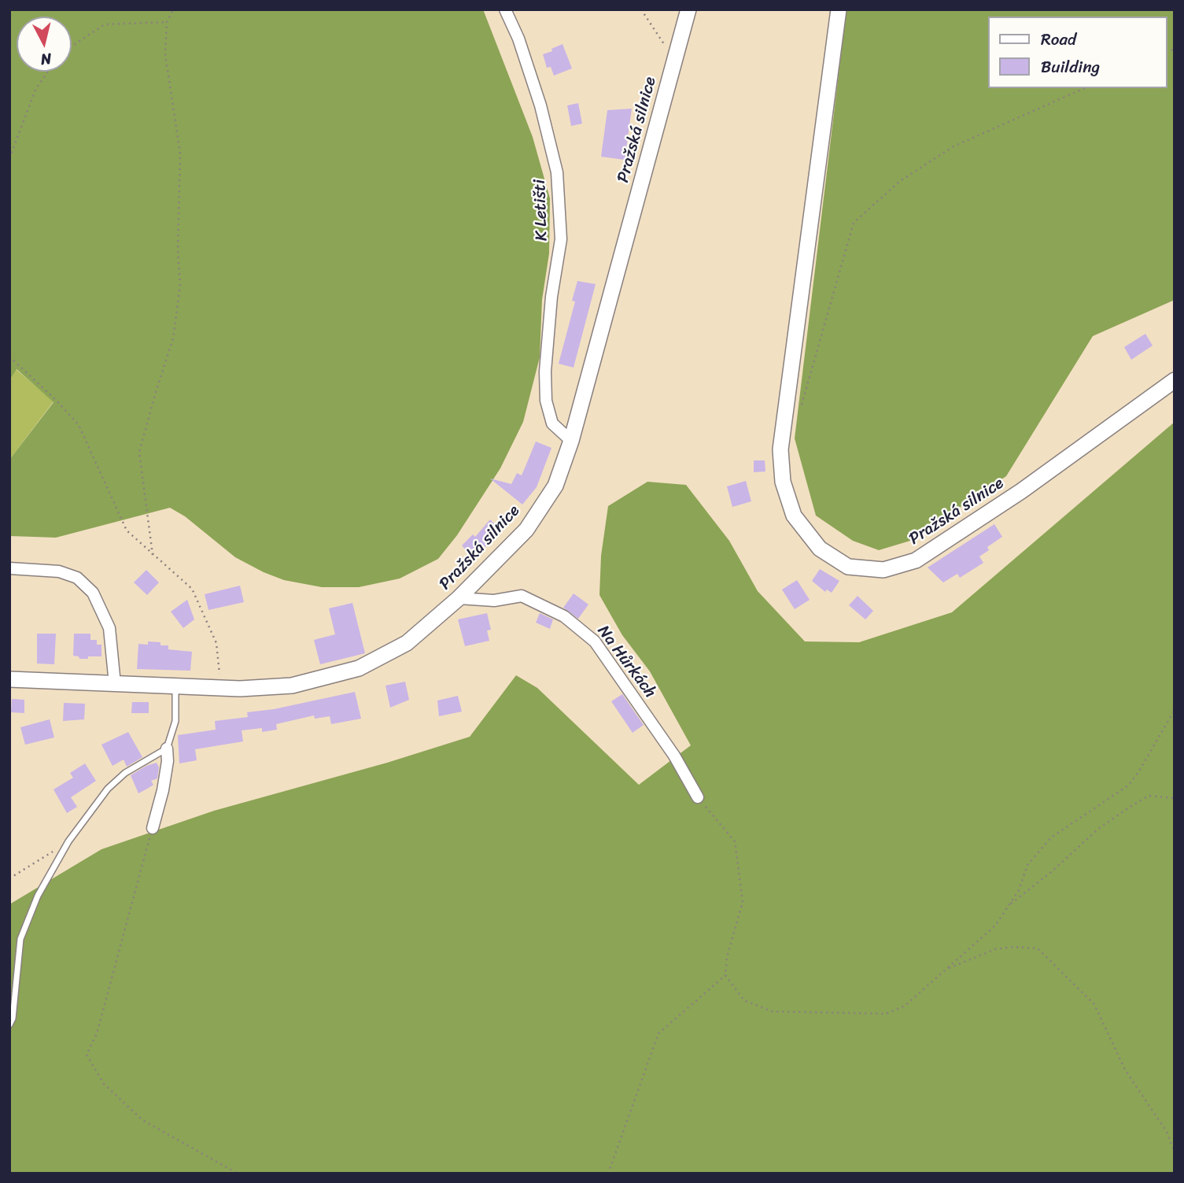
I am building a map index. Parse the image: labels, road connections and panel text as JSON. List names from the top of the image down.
{
  "streets": {
    "street": ["Pražská silnice", "K Letišti", "Na Hůrkách"]
  },
  "crossings": [
    ["Pražská silnice", "K Letišti"],
    ["Pražská silnice", "Na Hůrkách"]
  ],
  "legend": ["Road", "Building"],
  "north": "bottom"
}
